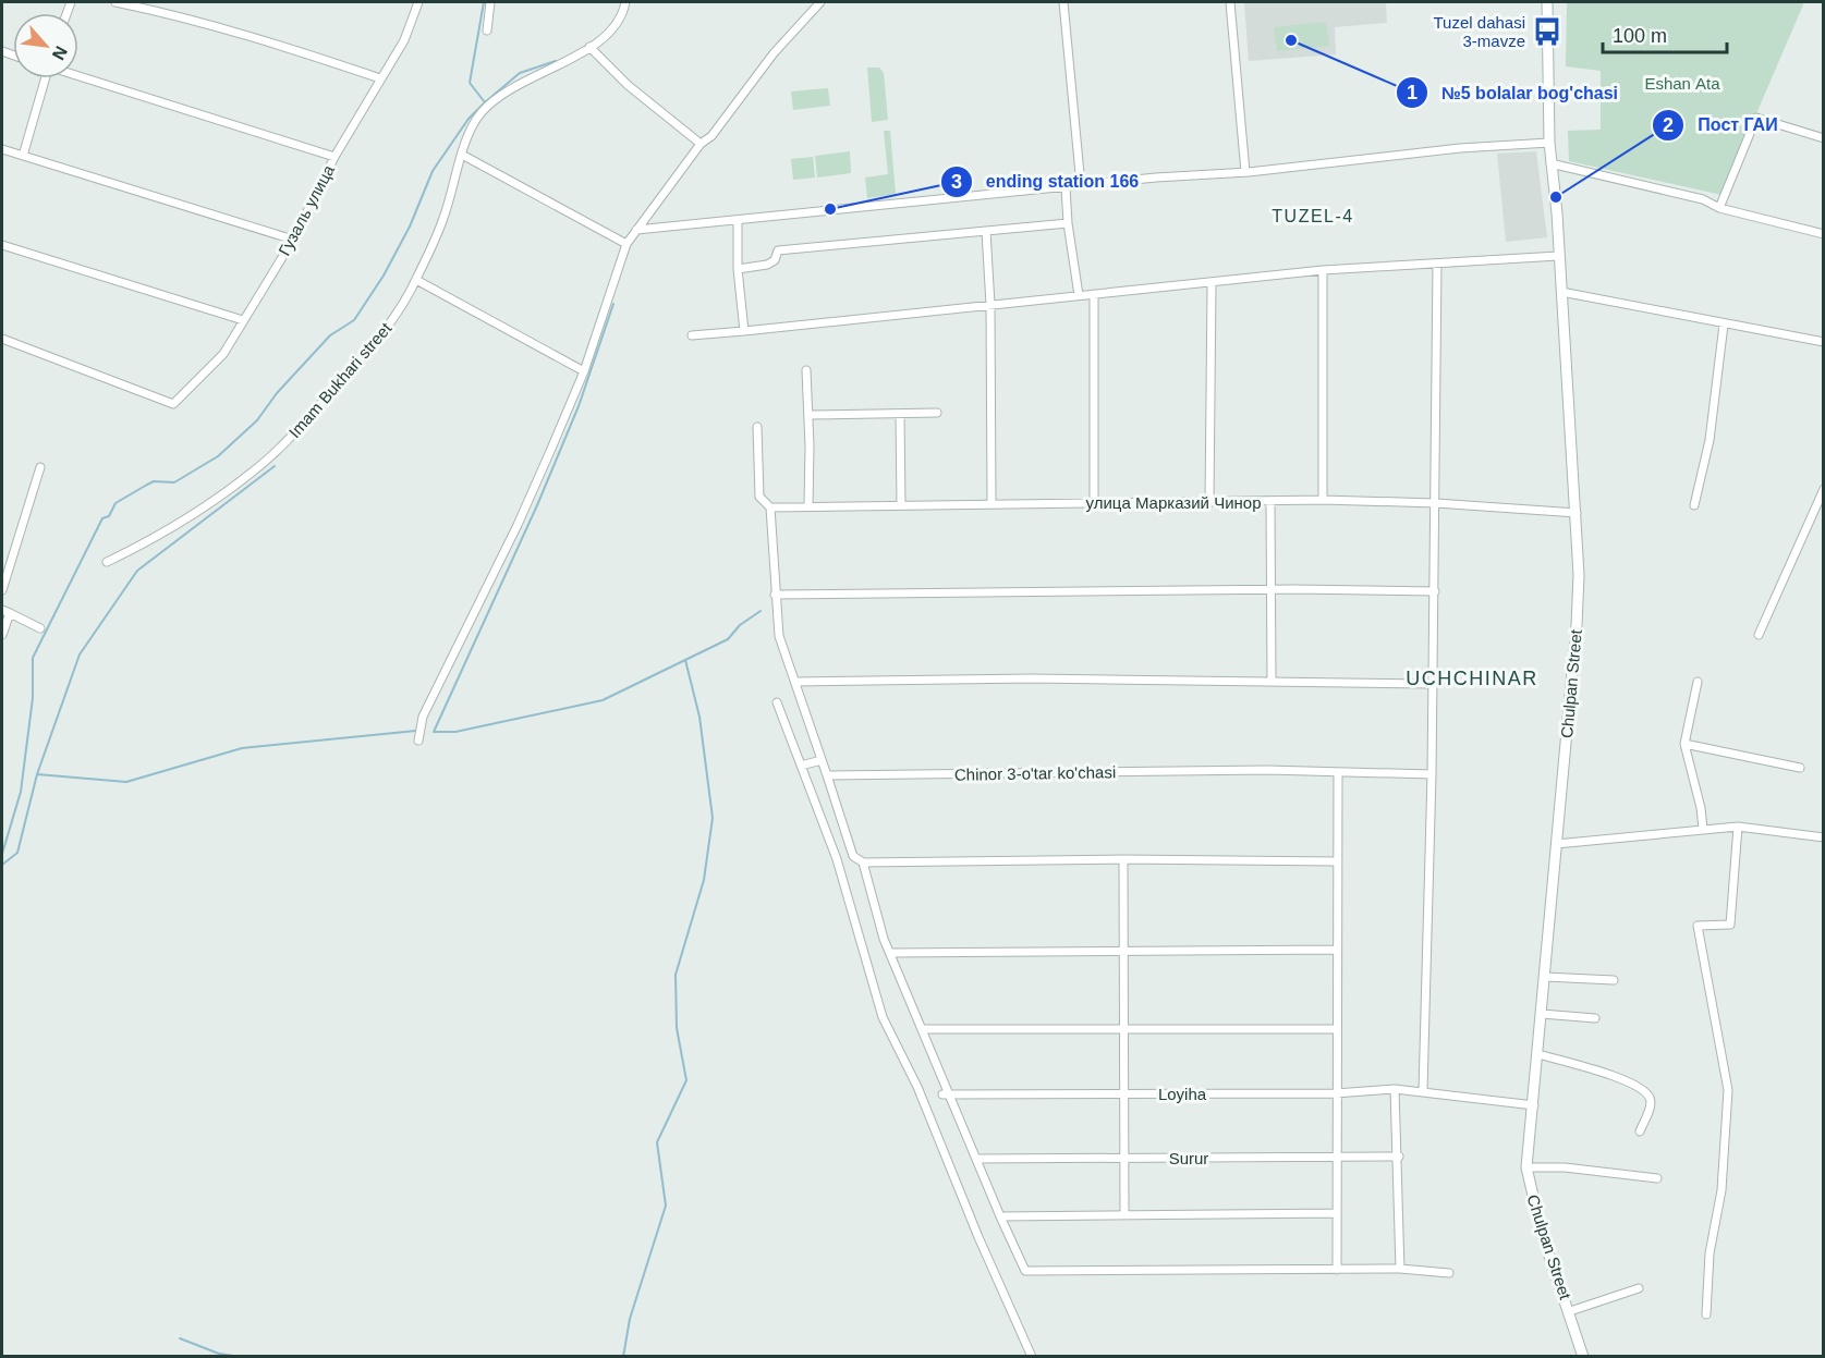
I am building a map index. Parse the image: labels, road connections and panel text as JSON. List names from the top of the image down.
{
  "streets": {
    "main road": ["Chulpan Street"],
    "street": [
      "Гузаль улица",
      "Imam Bukhari street",
      "улица Марказий Чинор",
      "Chinor 3-o'tar ko'chasi",
      "Loyiha",
      "Surur"
    ]
  },
  "crossings": [
    ["улица Марказий Чинор", "Chulpan Street"],
    ["Chulpan Street", "Loyiha"]
  ],
  "districts": ["TUZEL-4", "UCHCHINAR"],
  "parks": ["Eshan Аta"],
  "places": {
    "bus stop": ["Tuzel dahasi 3-mavze"],
    "other": ["№5 bolalar bog'chasi", "Пост ГАИ", "ending station 166"]
  },
  "scale_bar": "100 m",
  "north": "bottom right"
}
